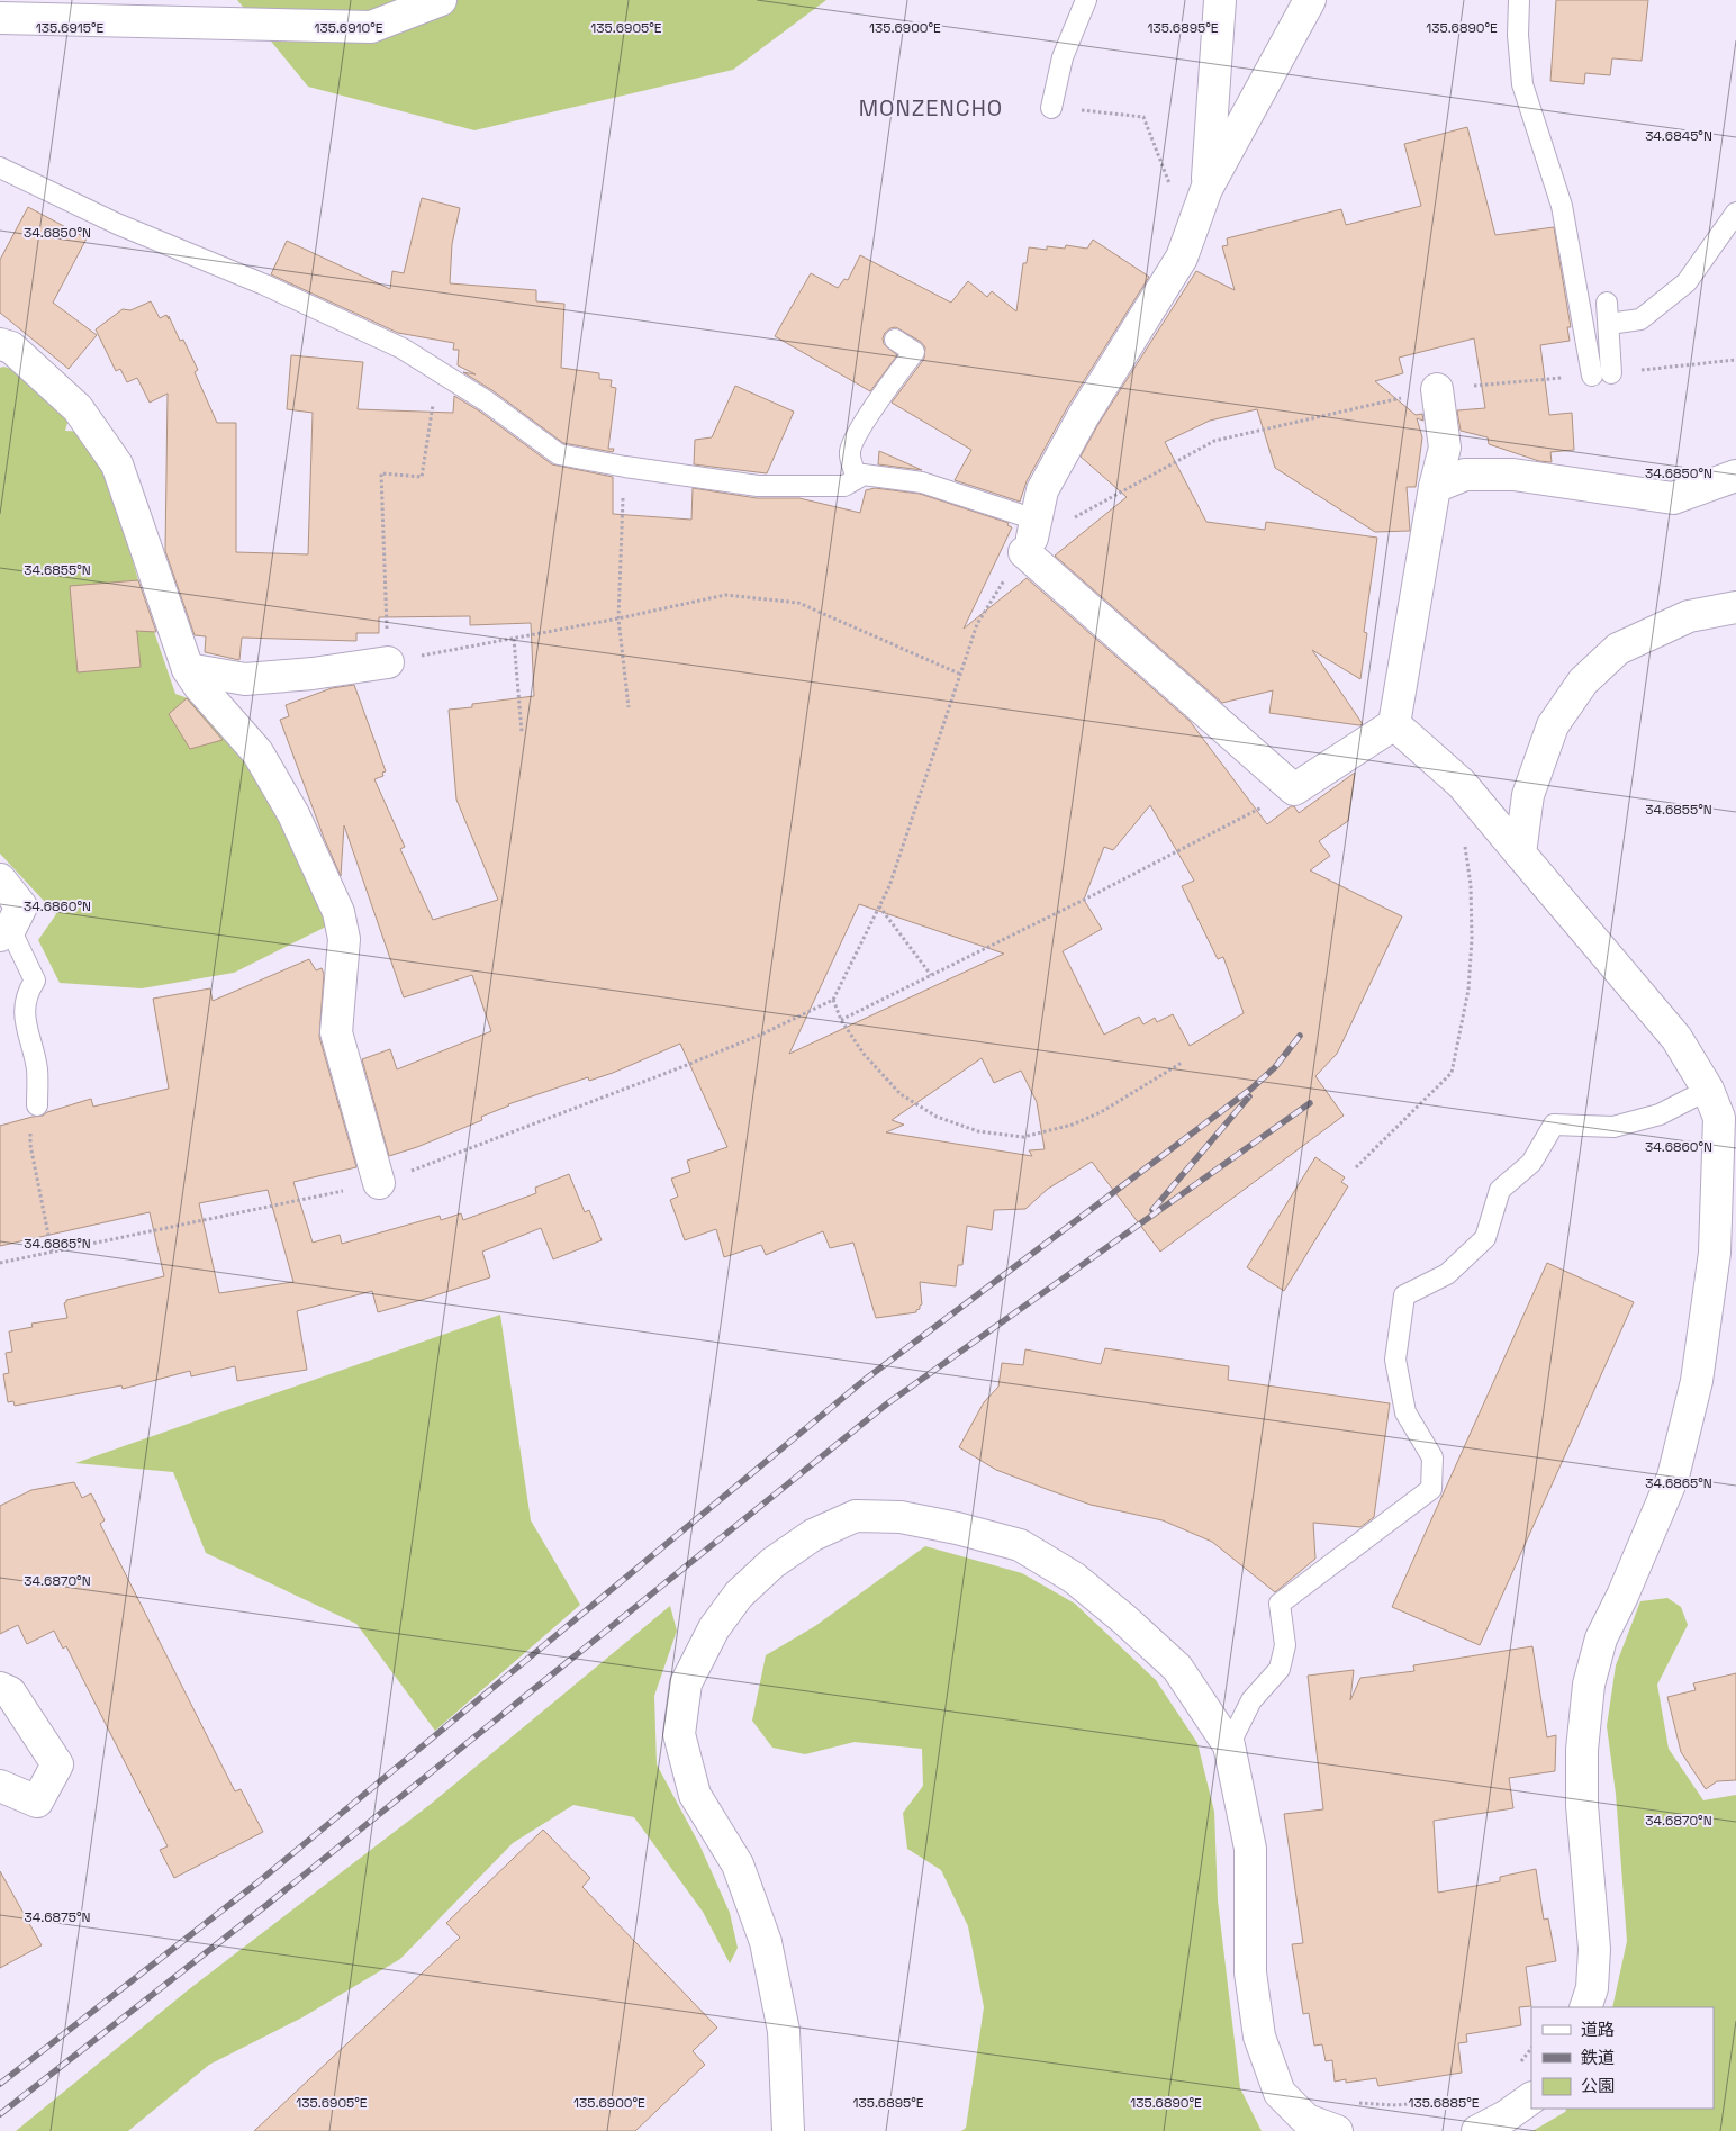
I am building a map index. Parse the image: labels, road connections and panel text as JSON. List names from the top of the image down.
{
  "districts": ["MONZENCHO"],
  "legend": ["道路", "鉄道", "公園"],
  "coordinates": [
    "135.6915°E",
    "135.6910°E",
    "135.6905°E",
    "135.6900°E",
    "135.6895°E",
    "135.6890°E",
    "34.6845°N",
    "34.6850°N",
    "34.6855°N",
    "34.6860°N",
    "34.6865°N",
    "34.6870°N",
    "34.6875°N",
    "135.6885°E"
  ]
}
